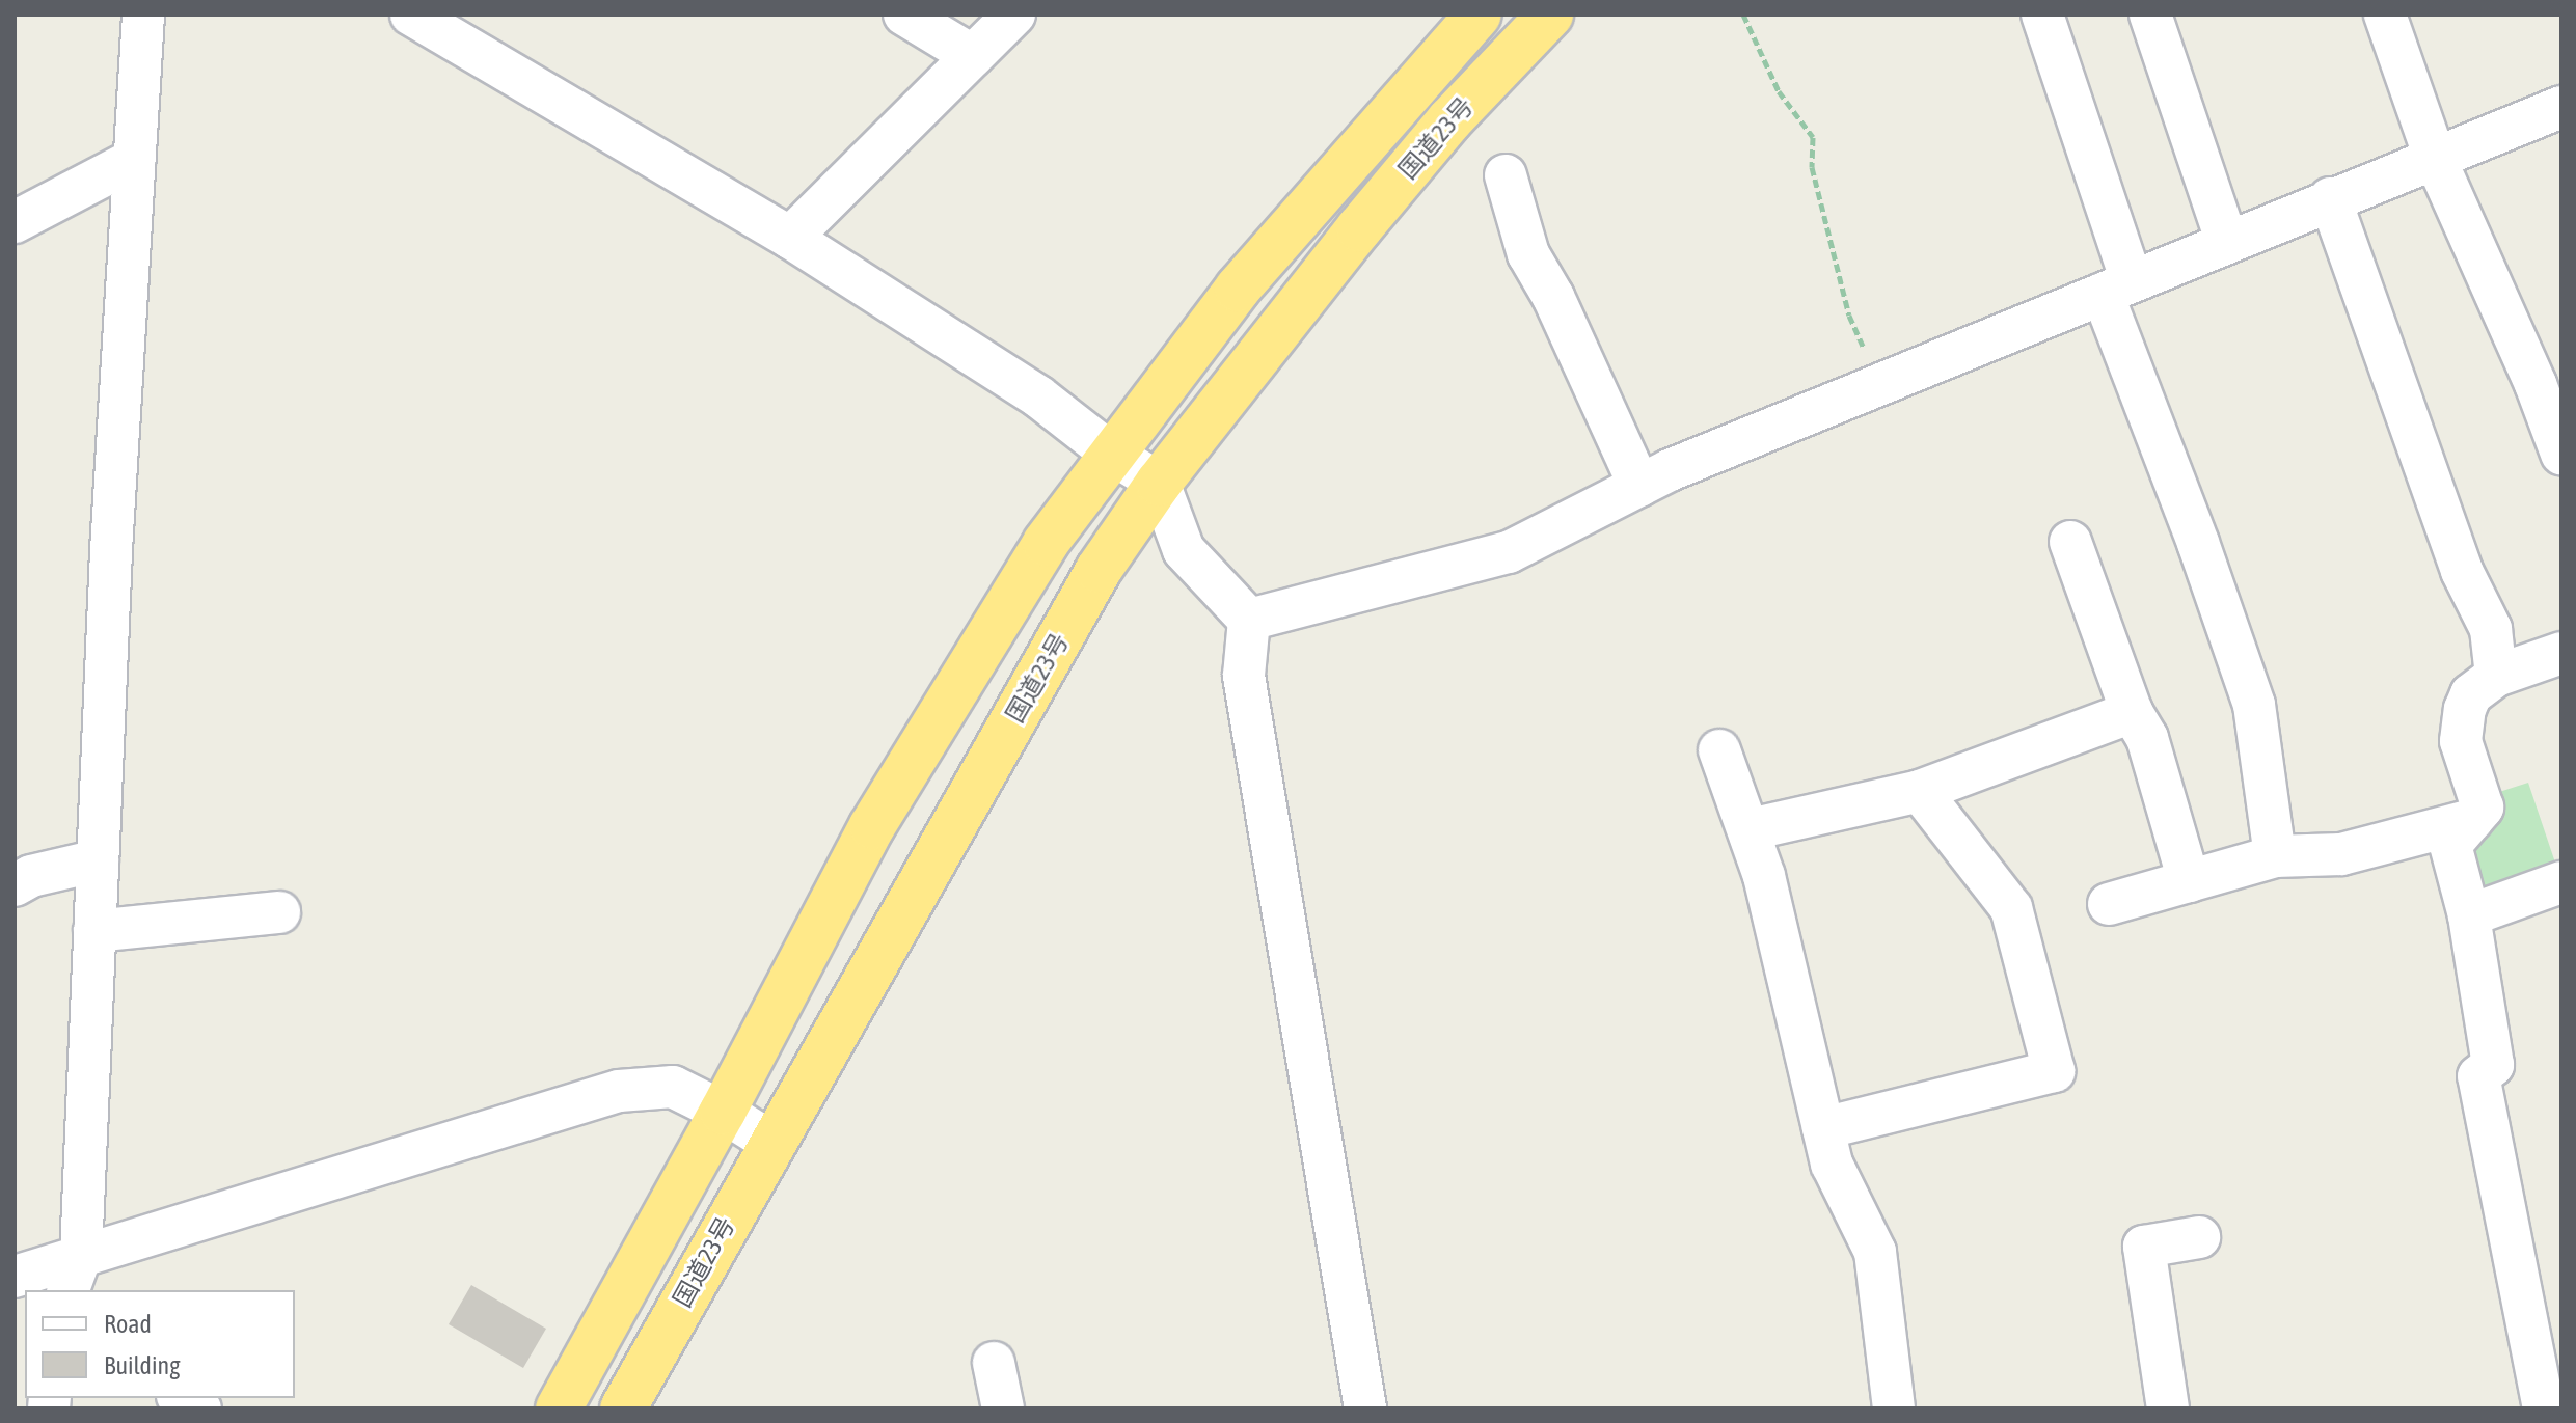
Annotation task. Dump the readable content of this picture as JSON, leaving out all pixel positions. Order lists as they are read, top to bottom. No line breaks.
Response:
{"streets":{"highway":["国道23号"]},"legend":["Road","Building"]}
